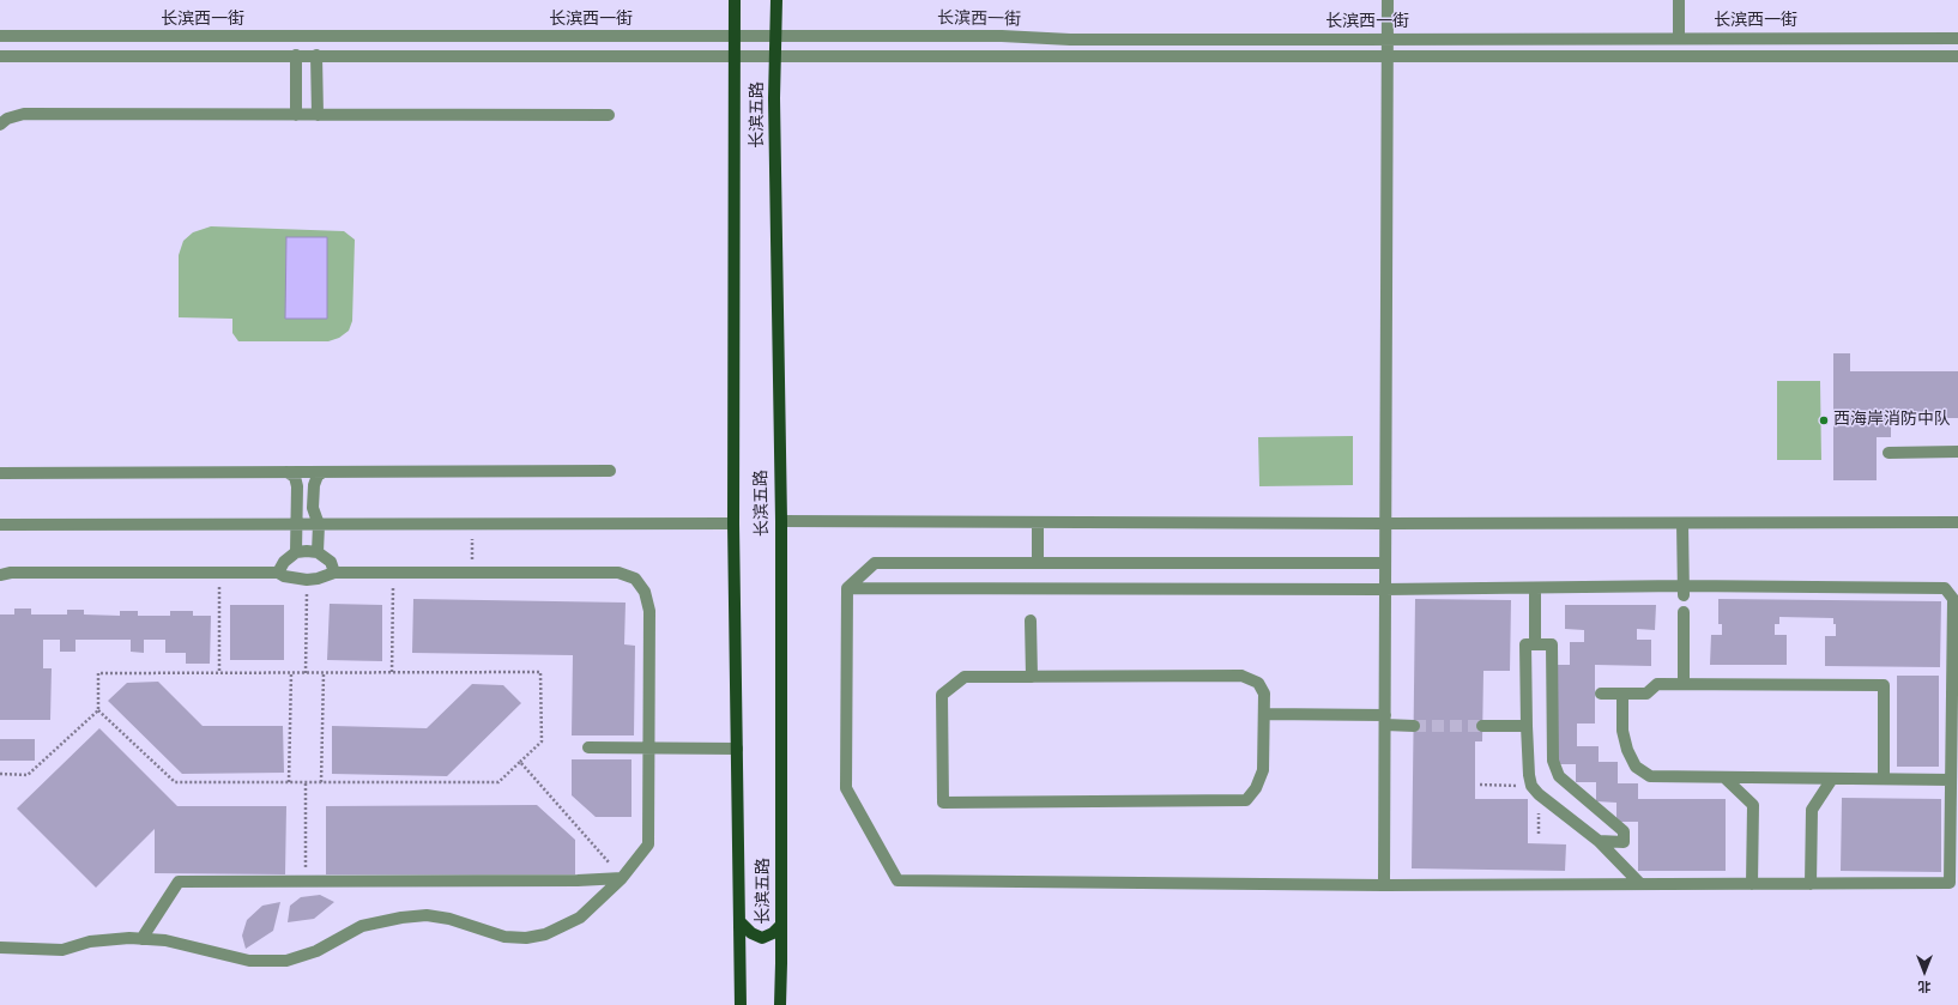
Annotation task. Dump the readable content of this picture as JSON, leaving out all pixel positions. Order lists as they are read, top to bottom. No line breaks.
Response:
{"streets":{"main road":["长滨五路"],"street":["长滨西一街"]},"crossings":[["长滨西一街","长滨五路"]],"places":["西海岸消防中队"],"north":"bottom"}
